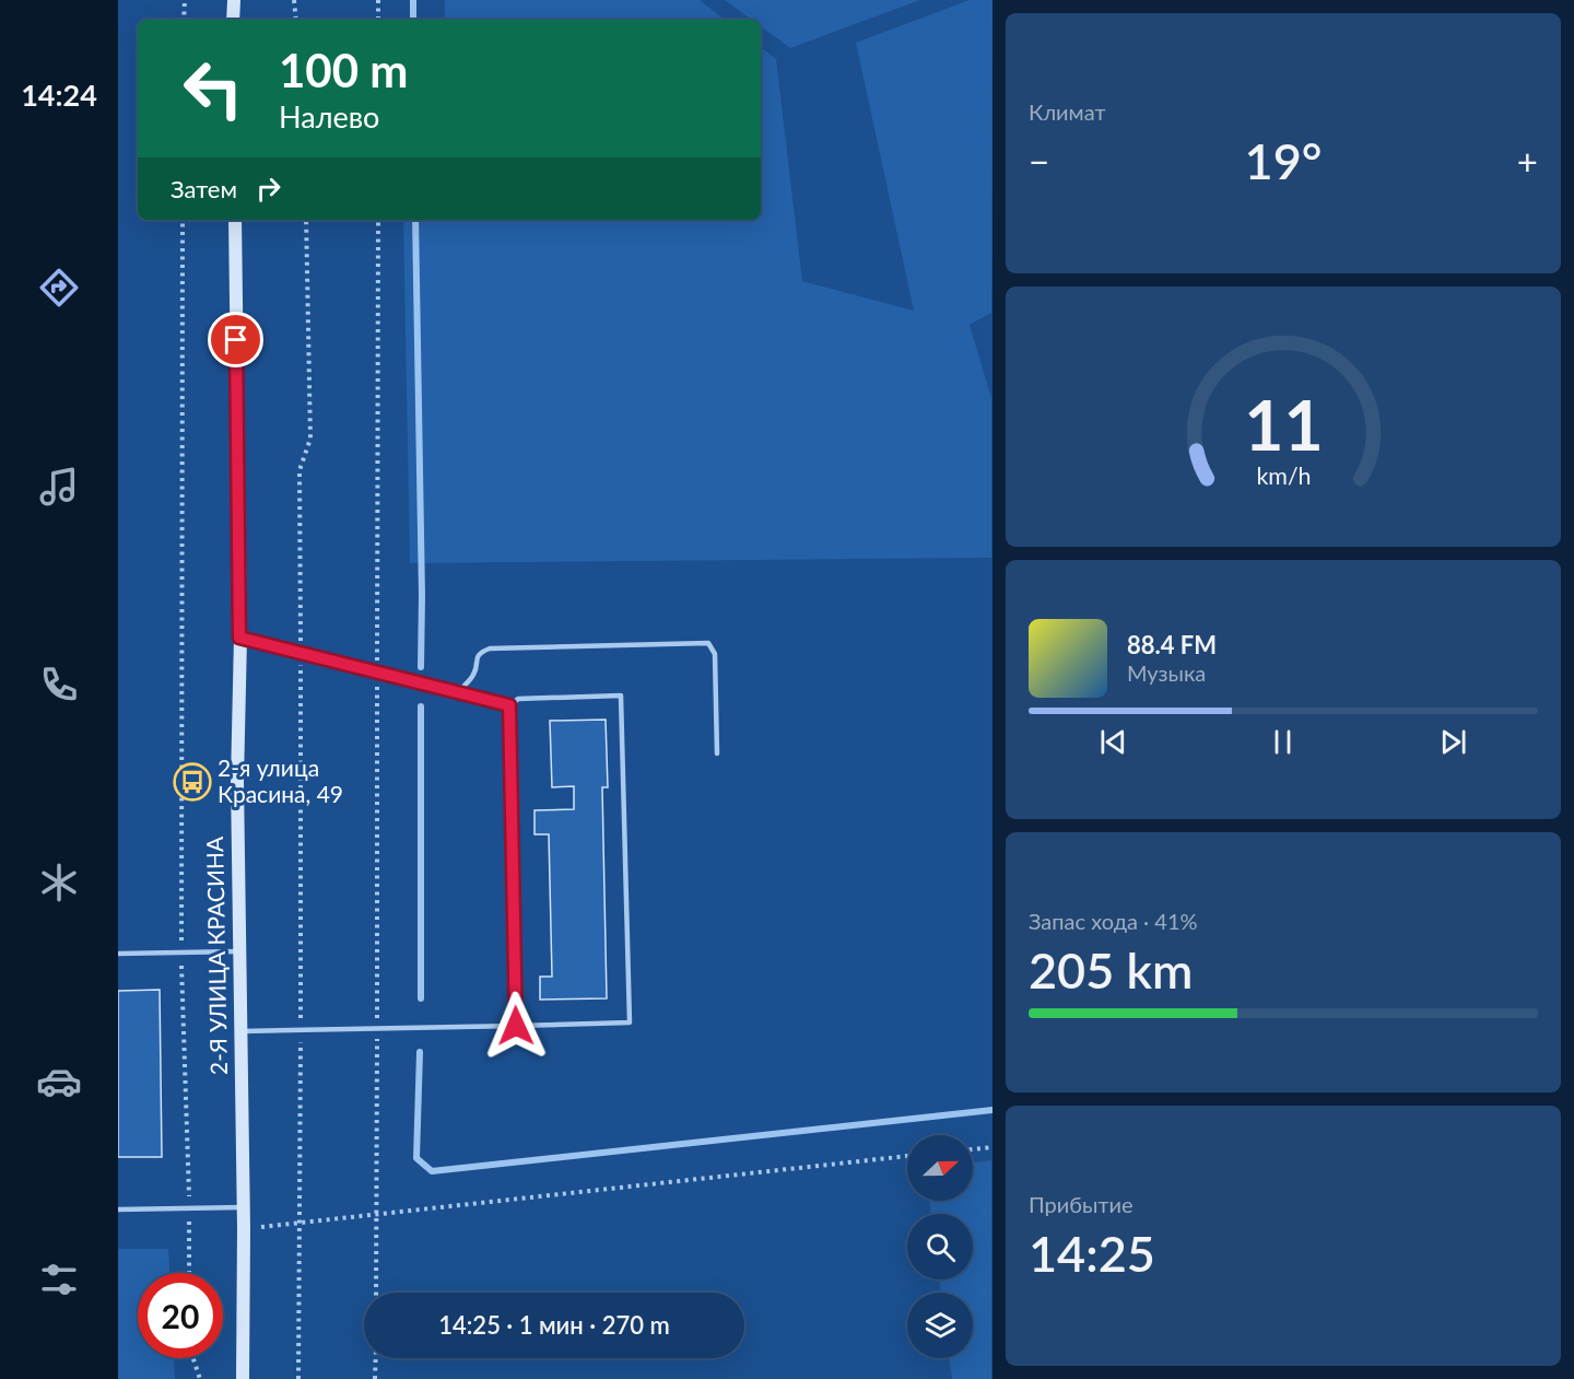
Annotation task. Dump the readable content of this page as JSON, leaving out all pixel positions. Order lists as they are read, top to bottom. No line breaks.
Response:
{"streets":{"main road":["2-Я УЛИЦА КРАСИНА"]},"places":{"bus stop":["2-я улица Красина, 49"]},"north":"right","page":{"tabs":"14:24","tile":["Климат",["Запас хода · 41%","205 km"],["Прибытие","14:25"]],"turn":["100 m","Налево"],"heat":["−","19°","+"],"then":"Затем","song":["88.4 FM","Музыка"],"limit":"20","trip":"14:25 · 1 мин · 270 m","gauge":["11","km/h"]}}
